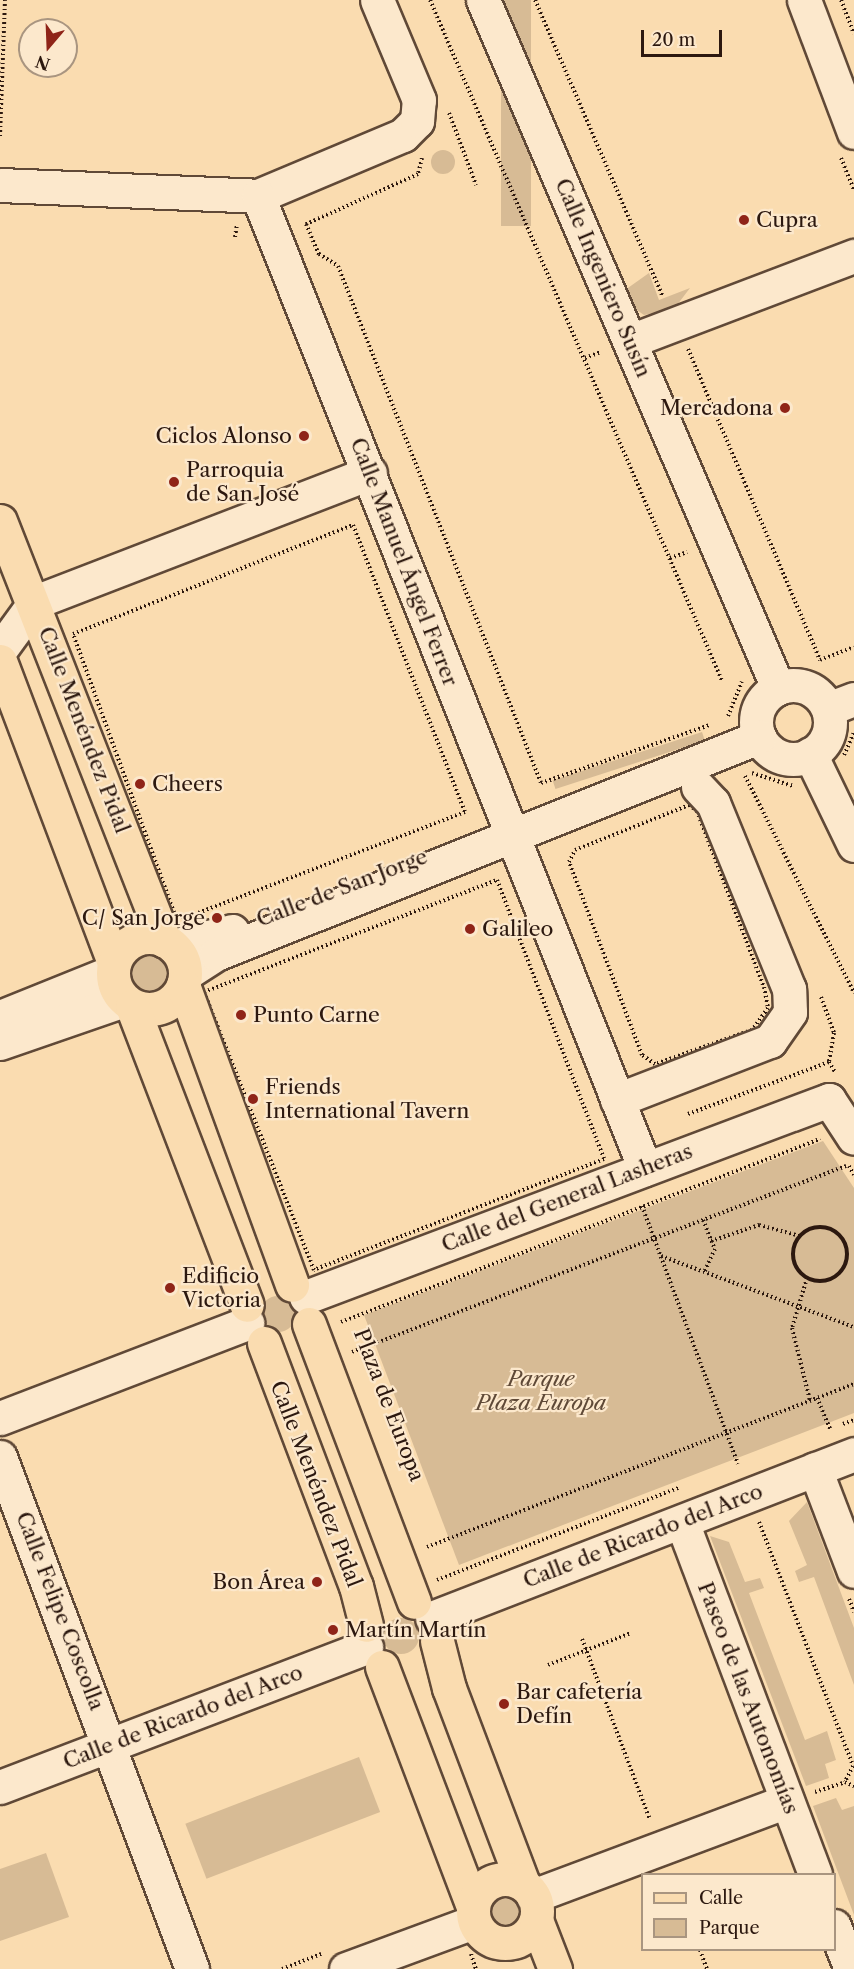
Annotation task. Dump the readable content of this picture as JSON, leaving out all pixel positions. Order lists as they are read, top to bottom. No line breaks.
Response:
{"streets":{"main road":["Calle Menéndez Pidal"],"street":["Calle Ingeniero Susín","Calle Manuel Ángel Ferrer","Calle de San Jorge","Calle del General Lasheras","Calle de Ricardo del Arco","Calle Felipe Coscolla","Paseo de las Autonomías"],"path":["Plaza de Europa"]},"crossings":[["Calle Ingeniero Susín","Calle de San Jorge"],["Calle Manuel Ángel Ferrer","Calle de San Jorge"],["Calle Manuel Ángel Ferrer","Calle del General Lasheras"],["Calle Menéndez Pidal","Calle de San Jorge"],["Calle Menéndez Pidal","Calle del General Lasheras"],["Calle Menéndez Pidal","Calle de Ricardo del Arco"],["Calle del General Lasheras","Plaza de Europa"],["Calle de Ricardo del Arco","Calle Felipe Coscolla"],["Calle de Ricardo del Arco","Paseo de las Autonomías"]],"parks":["Parque Plaza Europa"],"places":["Cupra","Mercadona","Ciclos Alonso","Parroquia de San José","Cheers","C/ San Jorge","Galileo","Punto Carne","Friends International Tavern","Edificio Victoria","Bon Área","Martín Martín","Bar cafetería Defín"],"legend":["Calle","Parque"],"scale_bar":"20 m","north":"bottom"}
